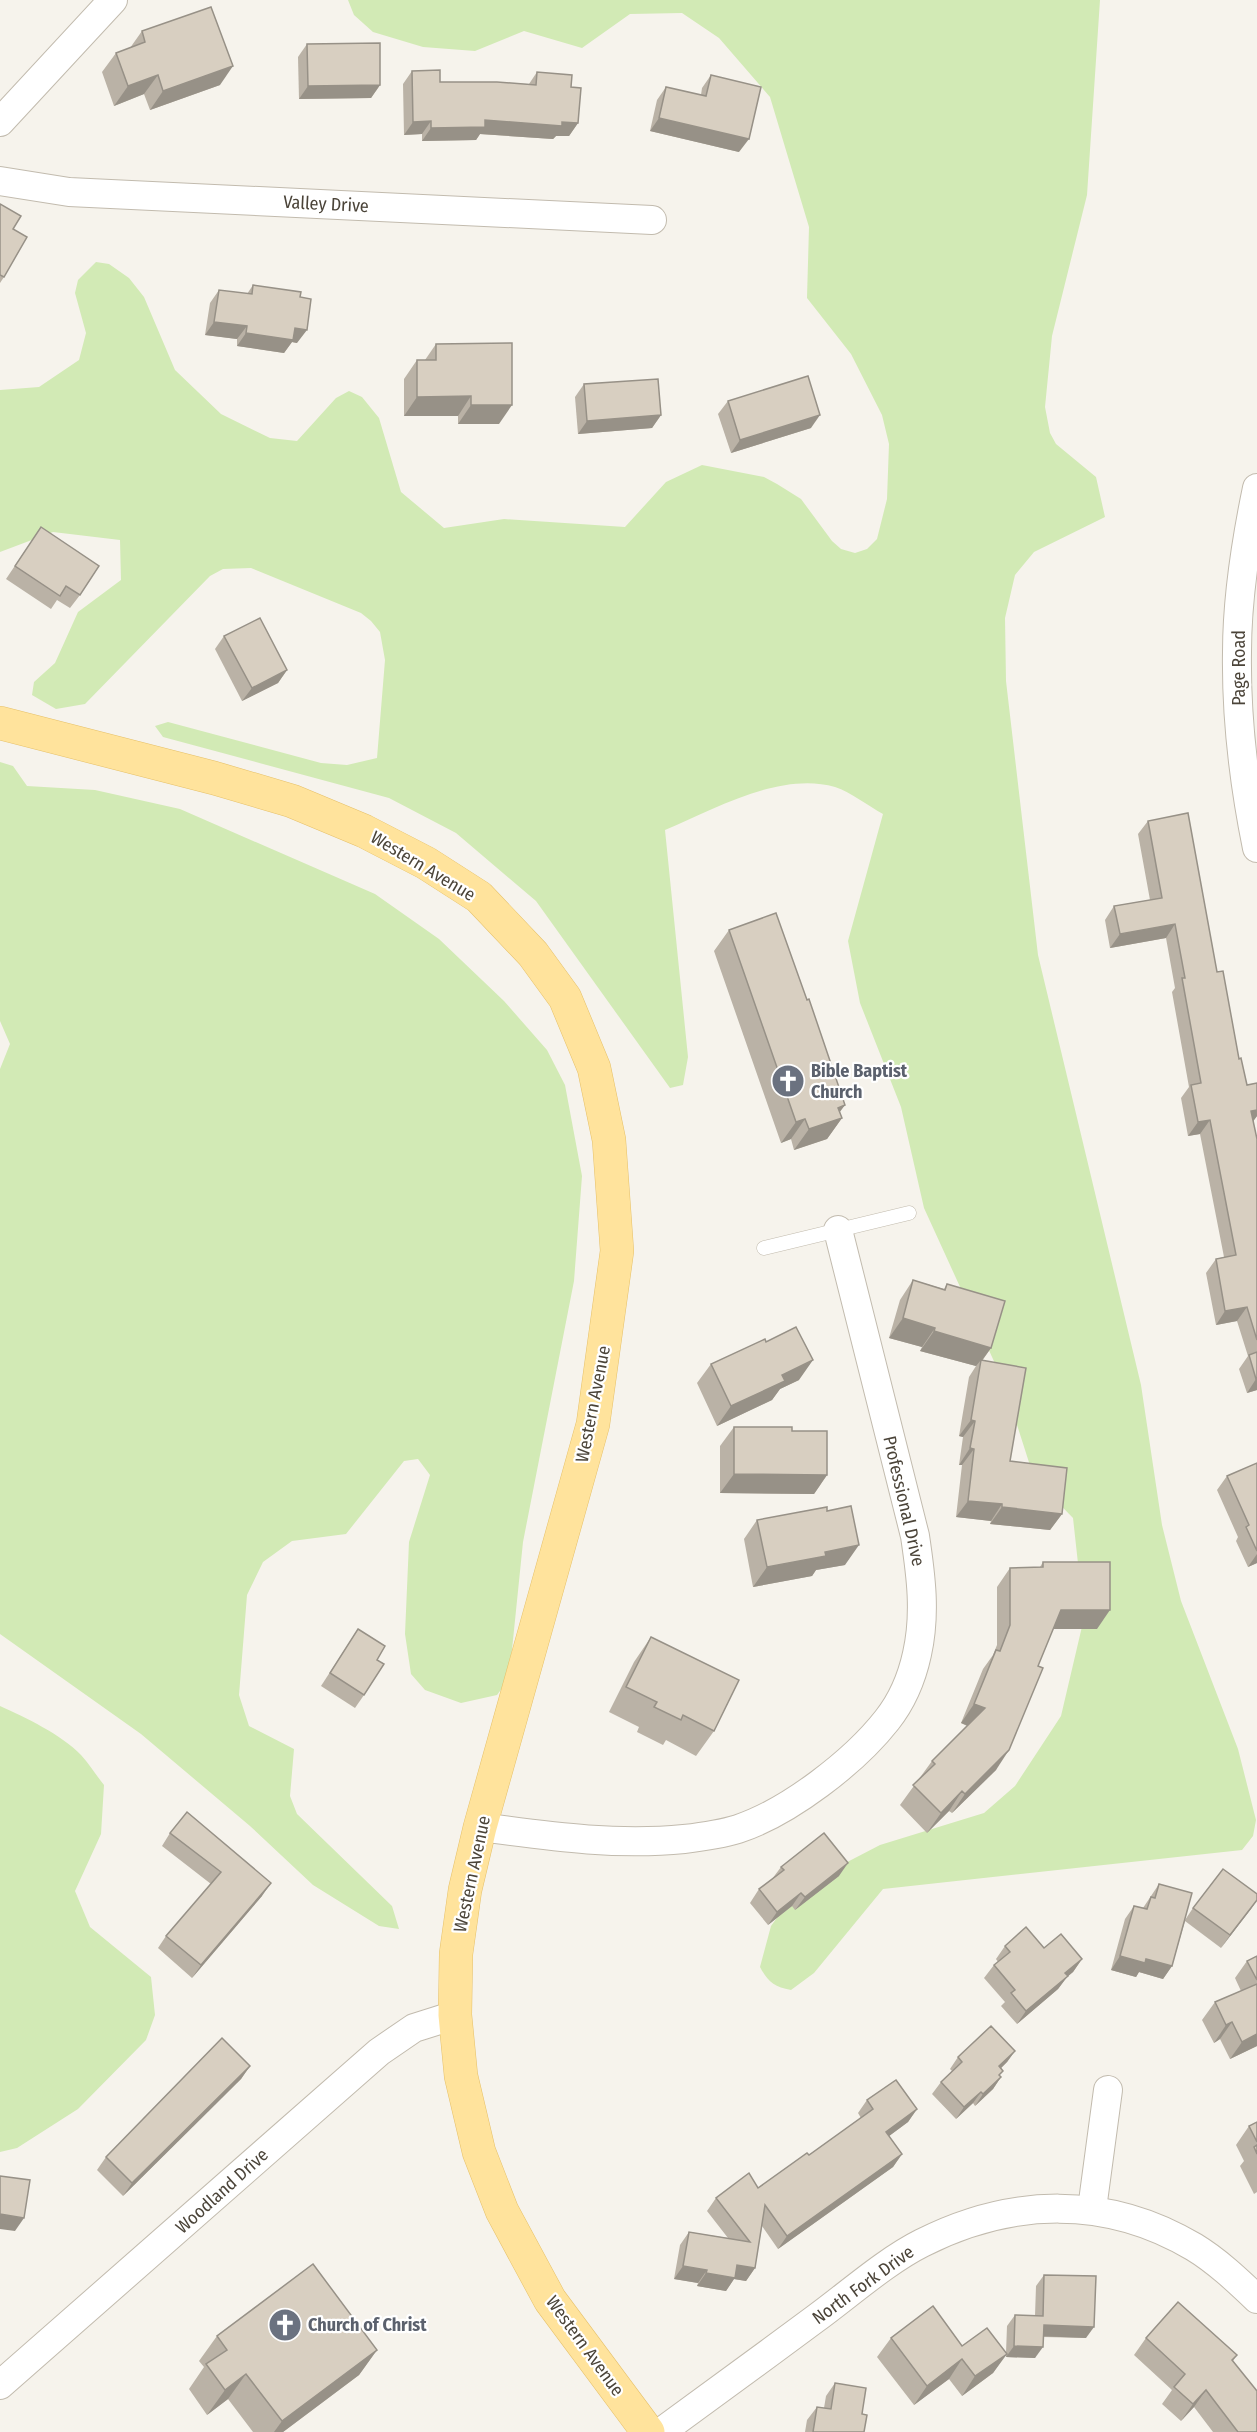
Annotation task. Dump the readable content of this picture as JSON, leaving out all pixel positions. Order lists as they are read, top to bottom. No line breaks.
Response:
{"streets":{"main road":["Western Avenue"],"street":["Valley Drive","Page Road","Professional Drive","Woodland Drive","North Fork Drive"]},"crossings":[["Western Avenue","Professional Drive"],["Western Avenue","Woodland Drive"]],"places":{"church":["Bible Baptist Church","Church of Christ"]}}
